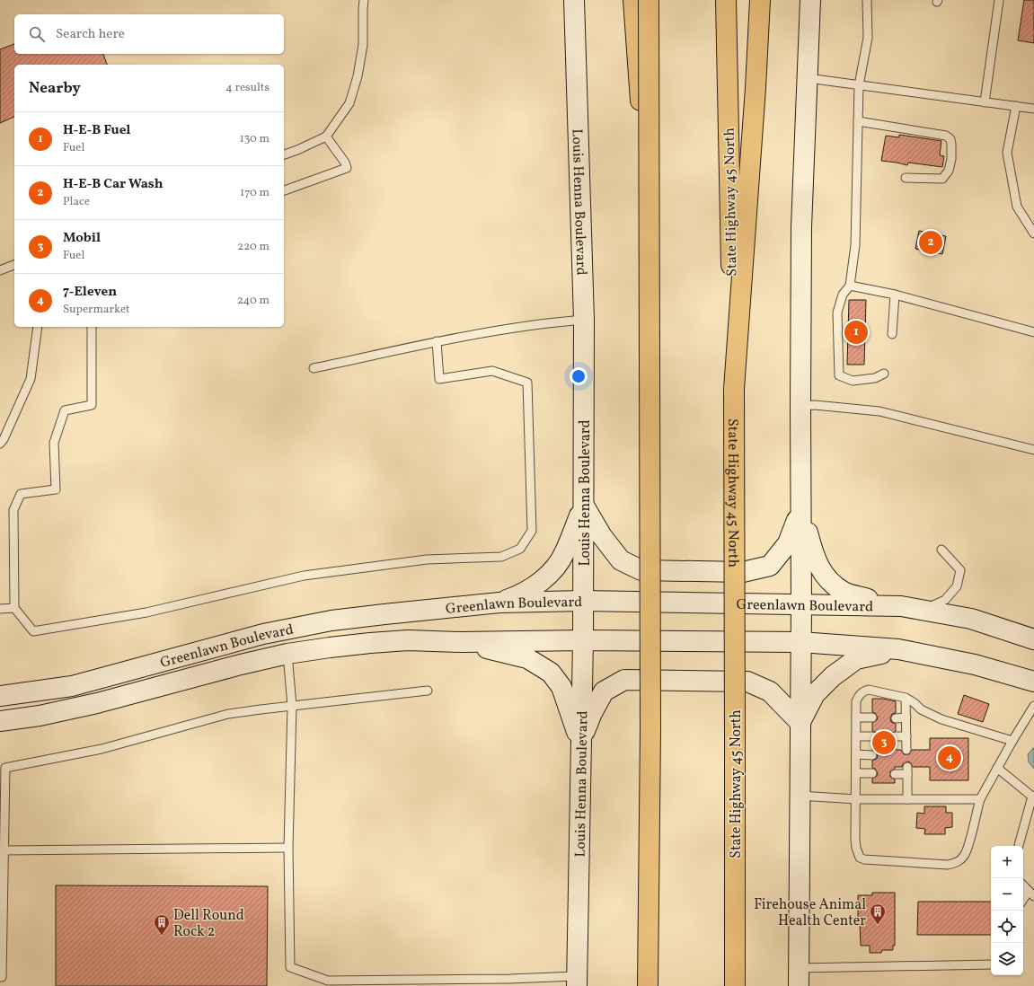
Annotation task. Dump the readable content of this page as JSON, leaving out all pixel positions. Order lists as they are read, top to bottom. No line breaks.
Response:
{"streets":{"highway":["State Highway 45 North"],"main road":["Louis Henna Boulevard","Greenlawn Boulevard"]},"crossings":[["Louis Henna Boulevard","Greenlawn Boulevard"]],"places":{"building":["Firehouse Animal Health Center","Dell Round Rock 2"]},"page":{"search":"Search here","heading":["Nearby","4 results"],"list":[{"mark":"1","name":"H-E-B Fuel","note":"Fuel","value":"130 m"},{"mark":"2","name":"H-E-B Car Wash","note":"Place","value":"170 m"},{"mark":"3","name":"Mobil","note":"Fuel","value":"220 m"},{"mark":"4","name":"7-Eleven","note":"Supermarket","value":"240 m"}],"pins":["2","1","3","4"],"map_buttons":["+","−"]}}
